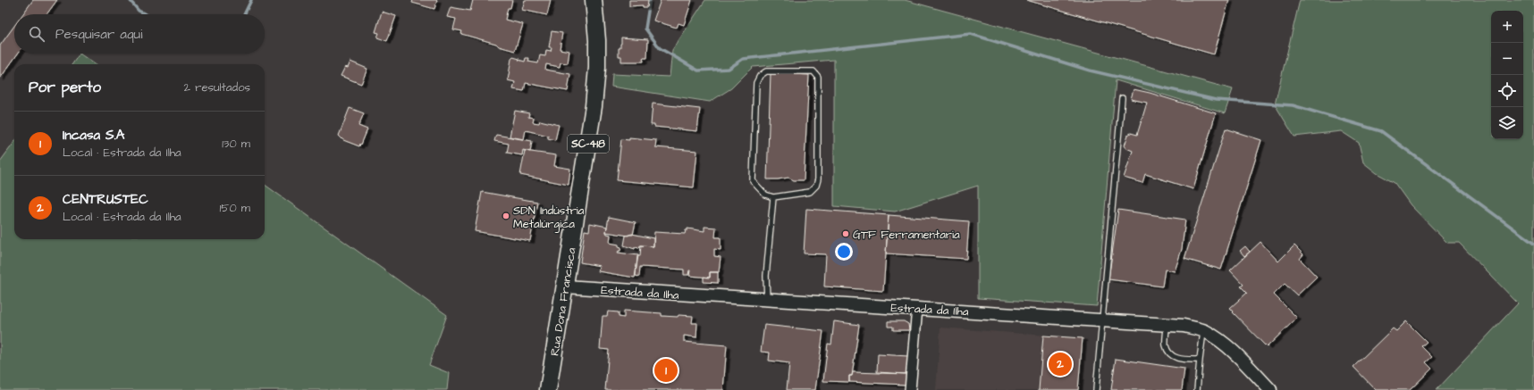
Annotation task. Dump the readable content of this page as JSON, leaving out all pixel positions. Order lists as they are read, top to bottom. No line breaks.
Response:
{"streets":{"main road":["SC-418","Rua Dona Francisca"],"street":["Estrada da Ilha"]},"crossings":[["Estrada da Ilha","Rua Dona Francisca"]],"places":["SDN Indústria Metalúrgica","GTF Ferramentaria"],"page":{"map_buttons":["+","−"],"search":"Pesquisar aqui","heading":["Por perto","2 resultados"],"list":[{"mark":"1","name":"Incasa S.A","note":"Local · Estrada da Ilha","value":"130 m"},{"mark":"2","name":"CENTRUSTEC","note":"Local · Estrada da Ilha","value":"150 m"}],"pins":["2","1"]}}
